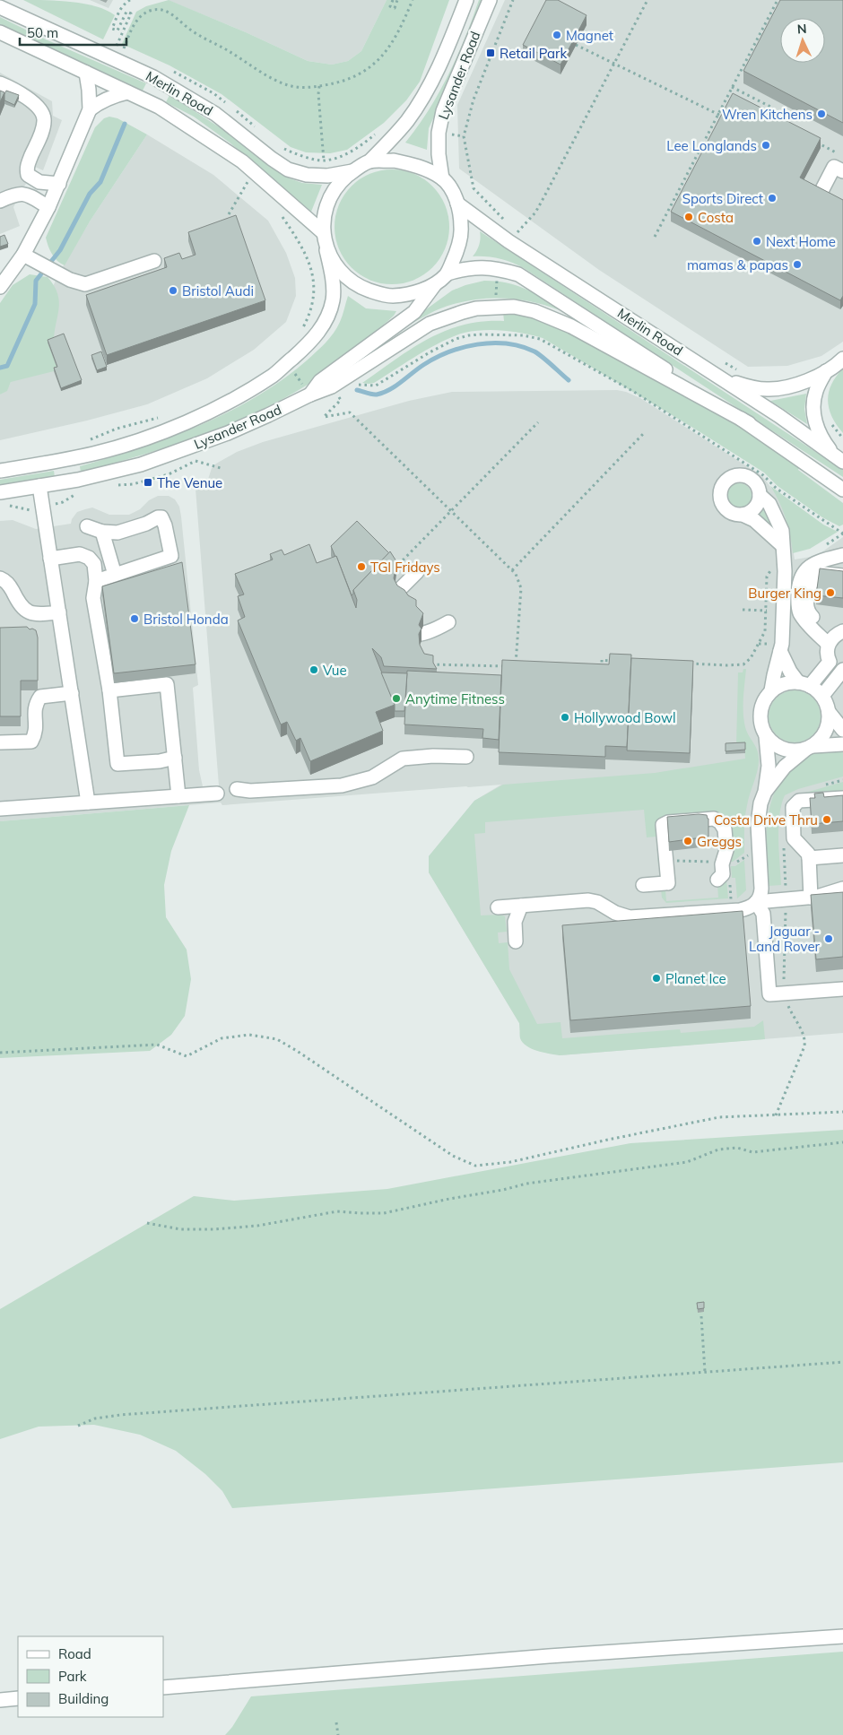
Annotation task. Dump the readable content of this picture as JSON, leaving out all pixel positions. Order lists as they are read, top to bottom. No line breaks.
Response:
{"streets":{"street":["Lysander Road","Merlin Road"]},"crossings":[["Lysander Road","Merlin Road"]],"places":{"other":["Magnet","Wren Kitchens","Lee Longlands","Sports Direct","Costa","Next Home","mamas & papas","Bristol Audi","TGI Fridays","Burger King","Bristol Honda","Vue","Anytime Fitness","Hollywood Bowl","Costa Drive Thru","Greggs","Jaguar - Land Rover","Planet Ice"],"transit":["Retail Park","The Venue"]},"legend":["Road","Park","Building"],"scale_bar":"50 m","north":"top"}
